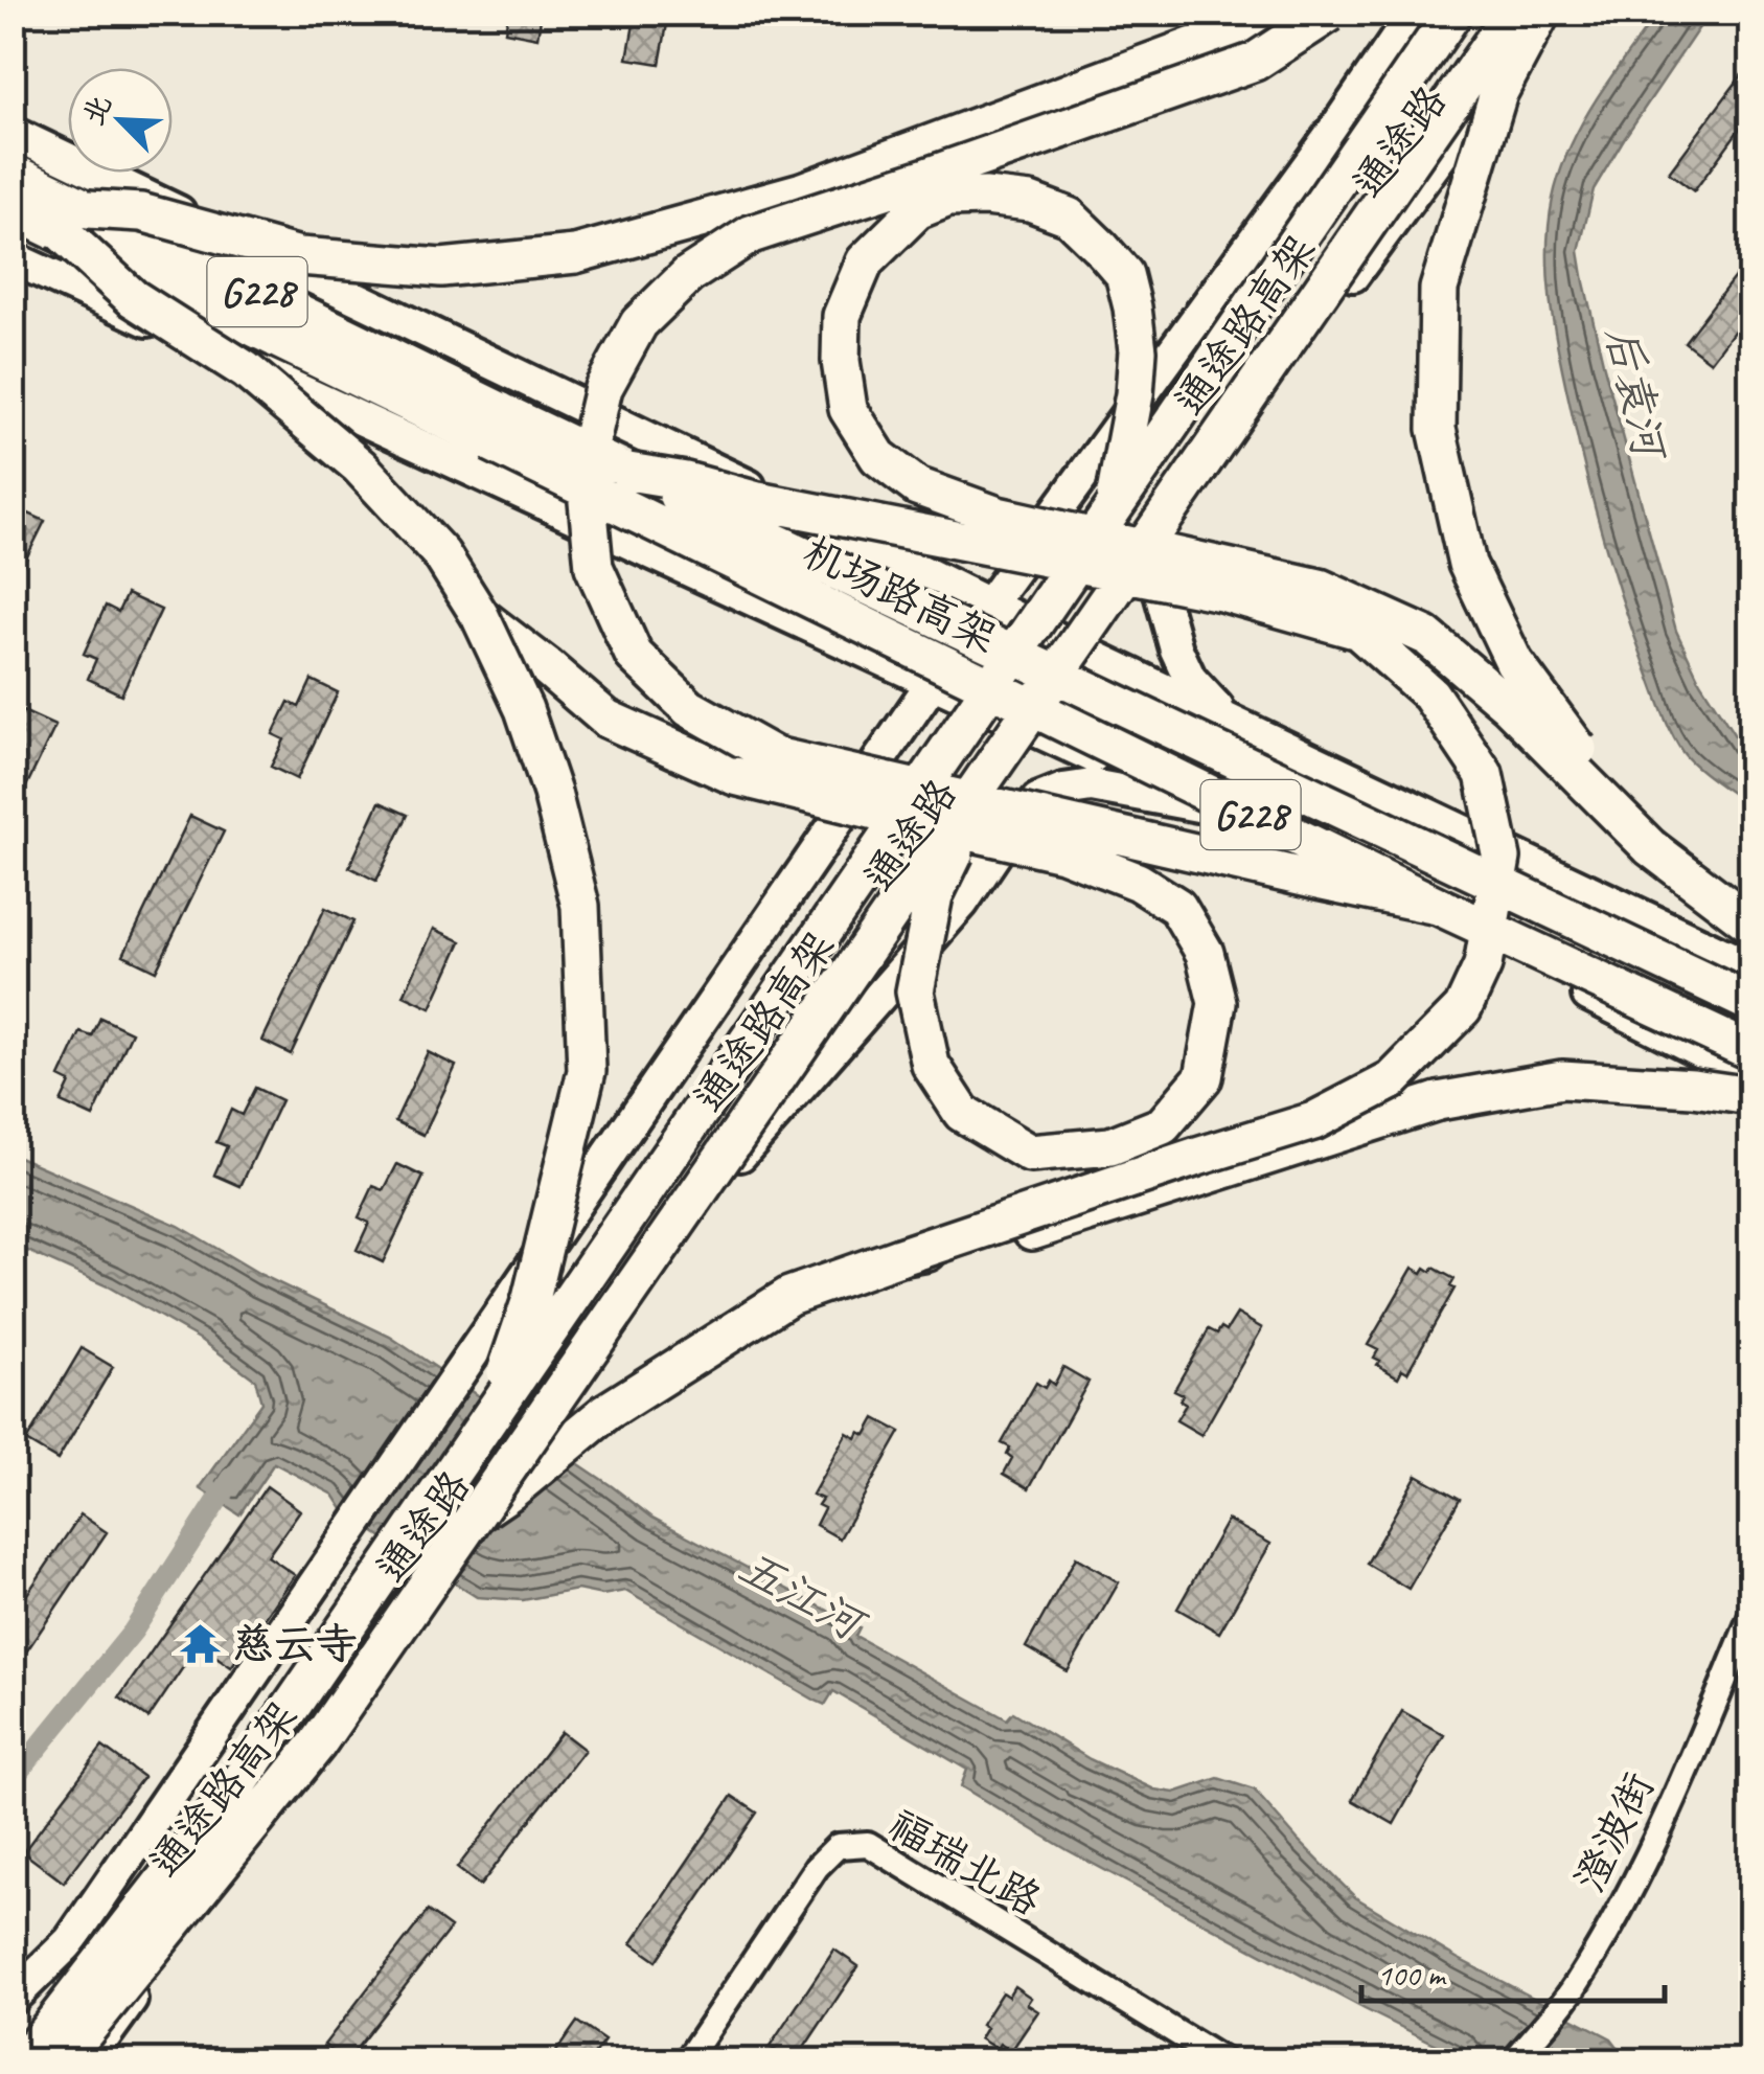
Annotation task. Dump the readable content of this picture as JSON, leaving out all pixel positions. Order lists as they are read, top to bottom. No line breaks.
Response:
{"streets":{"highway":["G228","通途路高架","机场路高架"],"main road":["通途路"],"street":["澄波街","福瑞北路"]},"crossings":[["通途路","通途路高架"]],"water":["后袁河","五江河"],"places":{"temple":["慈云寺"]},"scale_bar":"100 m","north":"top left"}
